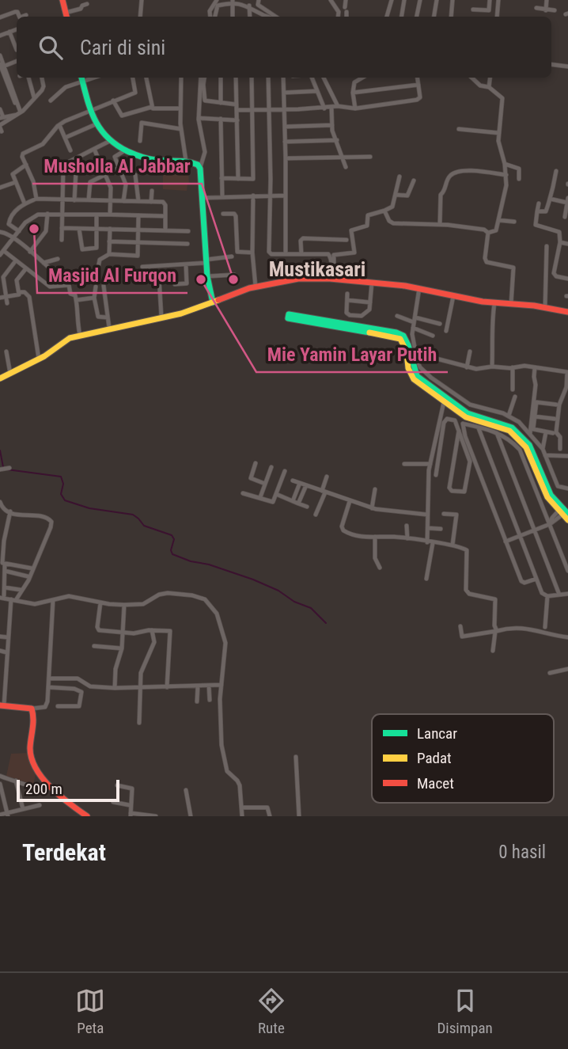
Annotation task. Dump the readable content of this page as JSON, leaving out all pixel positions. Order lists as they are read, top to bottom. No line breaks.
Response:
{"districts":["Mustikasari"],"places":["Masjid Al Furqon","Mie Yamin Layar Putih","Musholla Al Jabbar"],"legend":["Lancar","Padat","Macet"],"scale_bar":"200 m","page":{"search":"Cari di sini","scale":"200 m","heading":["Terdekat","0 hasil"],"nav":["Peta","Rute","Disimpan"]}}
